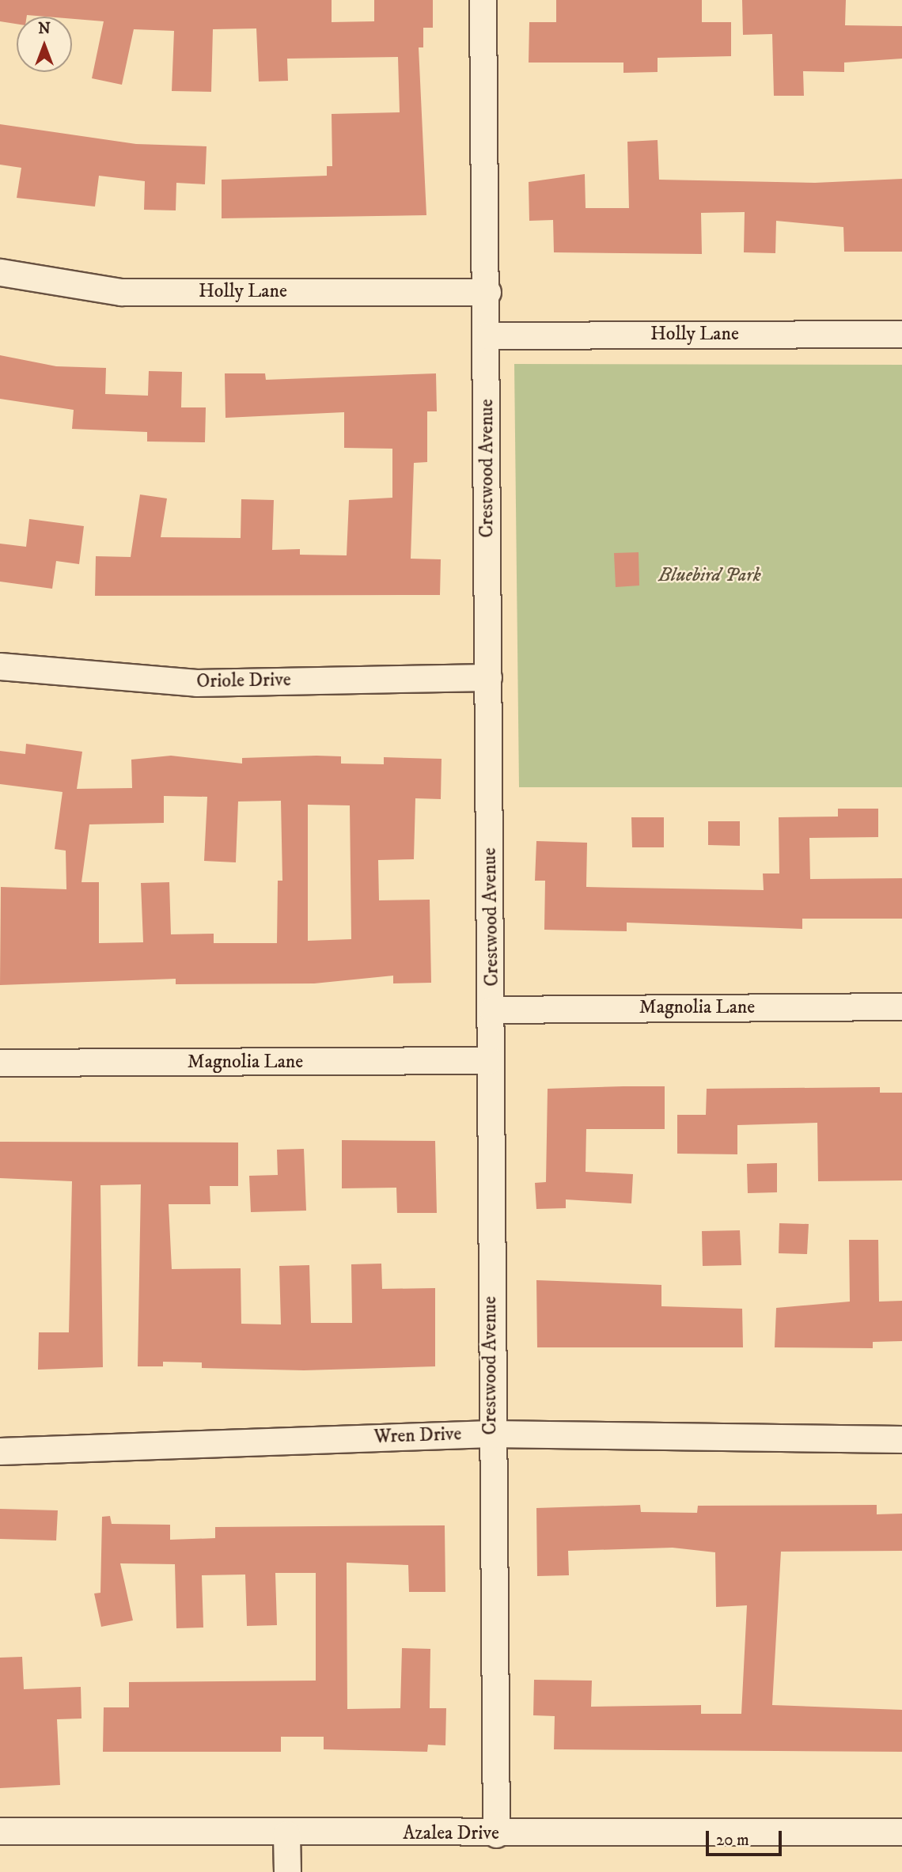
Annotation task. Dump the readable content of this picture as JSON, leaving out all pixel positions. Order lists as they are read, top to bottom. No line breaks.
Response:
{"streets":{"street":["Holly Lane","Crestwood Avenue","Oriole Drive","Magnolia Lane","Wren Drive","Azalea Drive"]},"crossings":[["Holly Lane","Crestwood Avenue"],["Crestwood Avenue","Oriole Drive"],["Crestwood Avenue","Magnolia Lane"],["Crestwood Avenue","Wren Drive"],["Crestwood Avenue","Azalea Drive"]],"parks":["Bluebird Park"],"scale_bar":"20 m","north":"top"}
